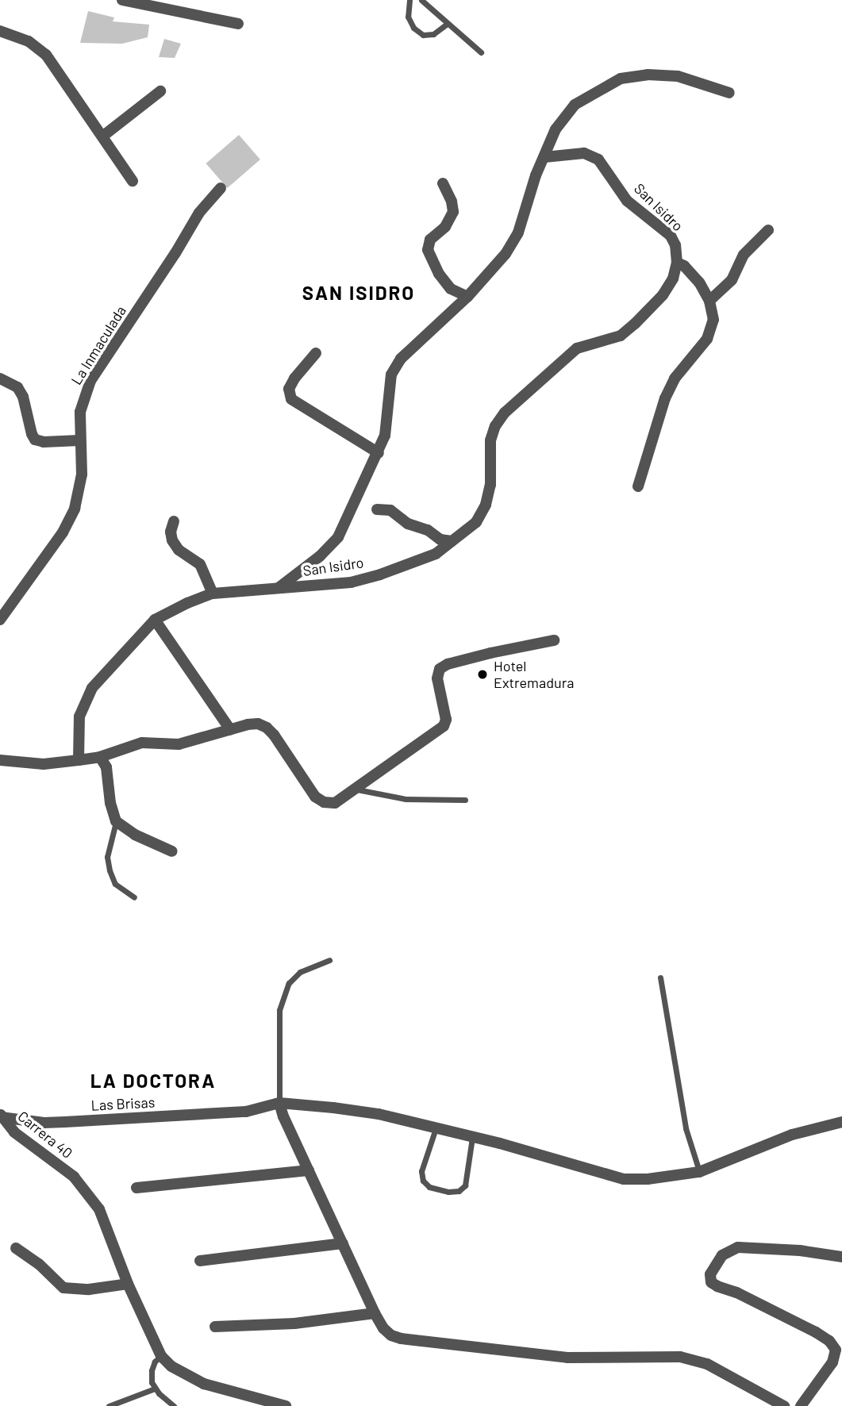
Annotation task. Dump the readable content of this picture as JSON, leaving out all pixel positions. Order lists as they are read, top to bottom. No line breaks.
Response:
{"streets":{"street":["San Isidro","La Inmaculada","Las Brisas","Carrera 40"]},"crossings":[["Las Brisas","Carrera 40"]],"districts":["SAN ISIDRO","LA DOCTORA"],"places":["Hotel Extremadura"]}
